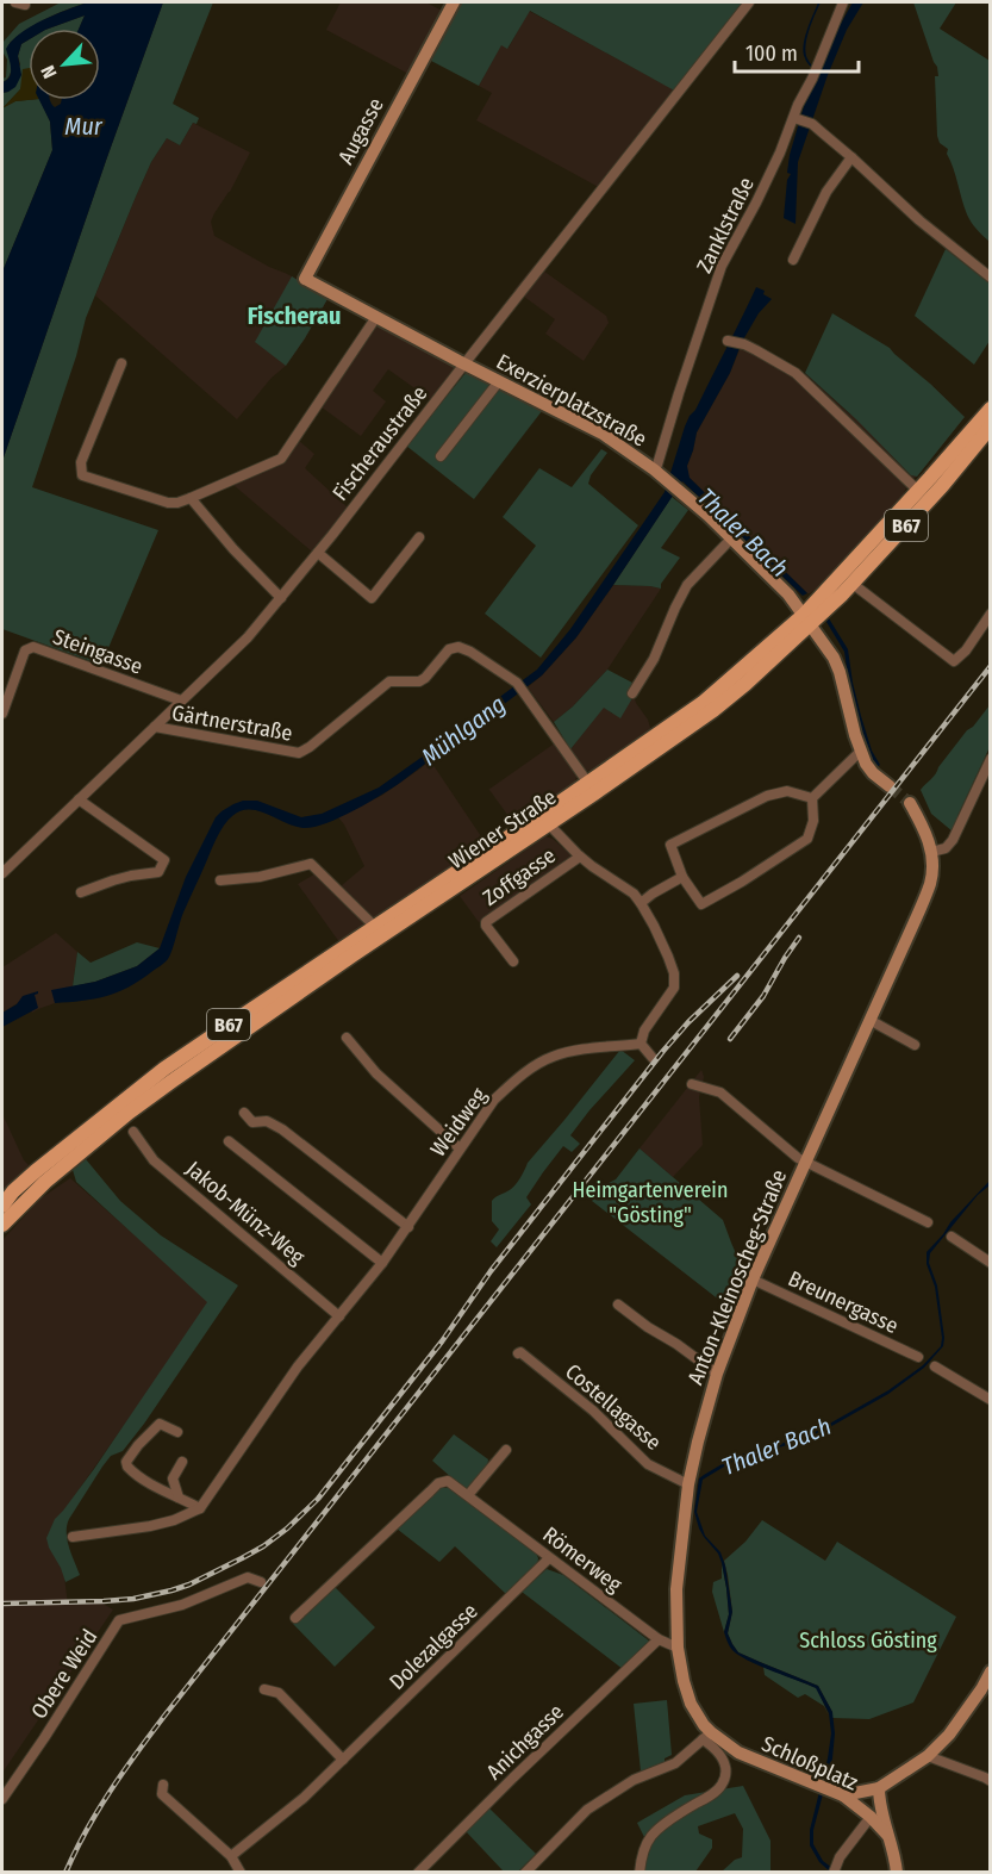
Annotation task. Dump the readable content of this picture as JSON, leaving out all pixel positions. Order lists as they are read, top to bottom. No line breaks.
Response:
{"streets":{"main road":["Augasse","Exerzierplatzstraße","B67","Wiener Straße","Anton-Kleinoscheg-Straße","Schloßplatz"],"street":["Zanklstraße","Fischeraustraße","Steingasse","Gärtnerstraße","Zoffgasse","Weidweg","Jakob-Münz-Weg","Breunergasse","Costellagasse","Römerweg","Dolezalgasse","Obere Weid","Anichgasse"]},"crossings":[["Augasse","Exerzierplatzstraße"],["Zanklstraße","Exerzierplatzstraße"],["Exerzierplatzstraße","Fischeraustraße"],["Exerzierplatzstraße","Wiener Straße"],["Fischeraustraße","Steingasse"],["Fischeraustraße","Gärtnerstraße"],["Gärtnerstraße","Wiener Straße"],["Weidweg","Jakob-Münz-Weg"],["Anton-Kleinoscheg-Straße","Breunergasse"],["Anton-Kleinoscheg-Straße","Costellagasse"],["Anton-Kleinoscheg-Straße","Römerweg"],["Anton-Kleinoscheg-Straße","Schloßplatz"],["Römerweg","Dolezalgasse"],["Römerweg","Anichgasse"]],"districts":["Fischerau"],"water":["Mur","Thaler Bach","Mühlgang"],"parks":["Heimgartenverein \"Gösting\"","Schloss Gösting"],"scale_bar":"100 m","north":"bottom left"}
